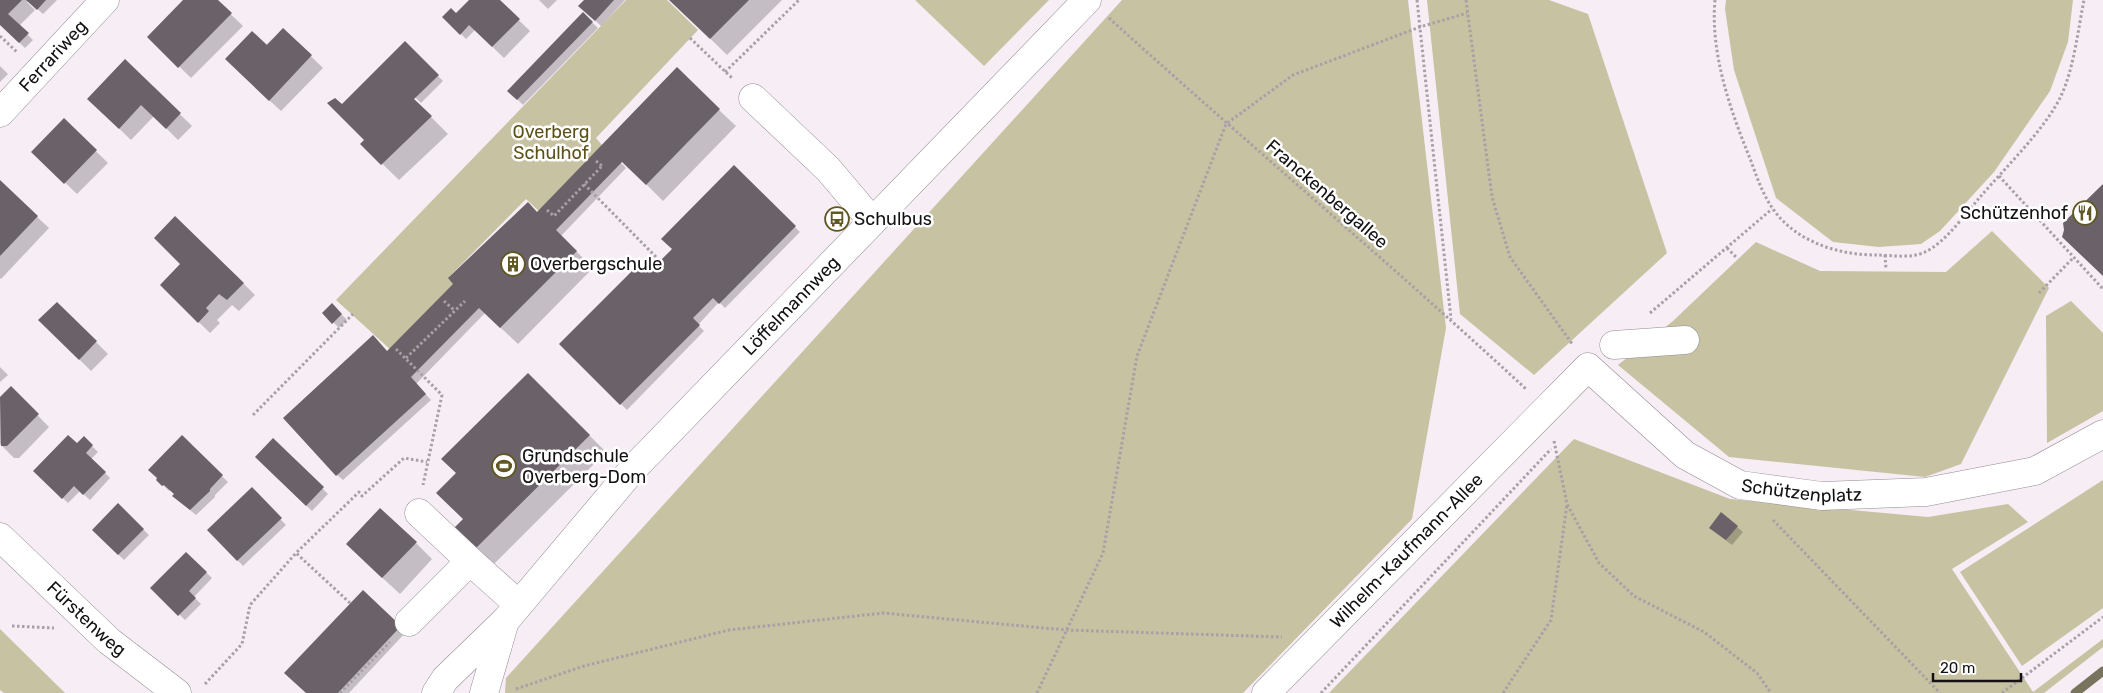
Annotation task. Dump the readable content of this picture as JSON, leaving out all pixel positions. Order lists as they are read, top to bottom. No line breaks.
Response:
{"streets":{"street":["Ferrariweg","Löffelmannweg","Schützenplatz","Wilhelm-Kaufmann-Allee","Fürstenweg"],"path":["Franckenbergallee"]},"crossings":[["Franckenbergallee","Löffelmannweg"],["Franckenbergallee","Wilhelm-Kaufmann-Allee"]],"parks":["Overberg Schulhof"],"places":{"restaurant":["Schützenhof"],"bus stop":["Schulbus"],"building":["Overbergschule"],"sports":["Grundschule Overberg-Dom"]},"scale_bar":"20 m"}
